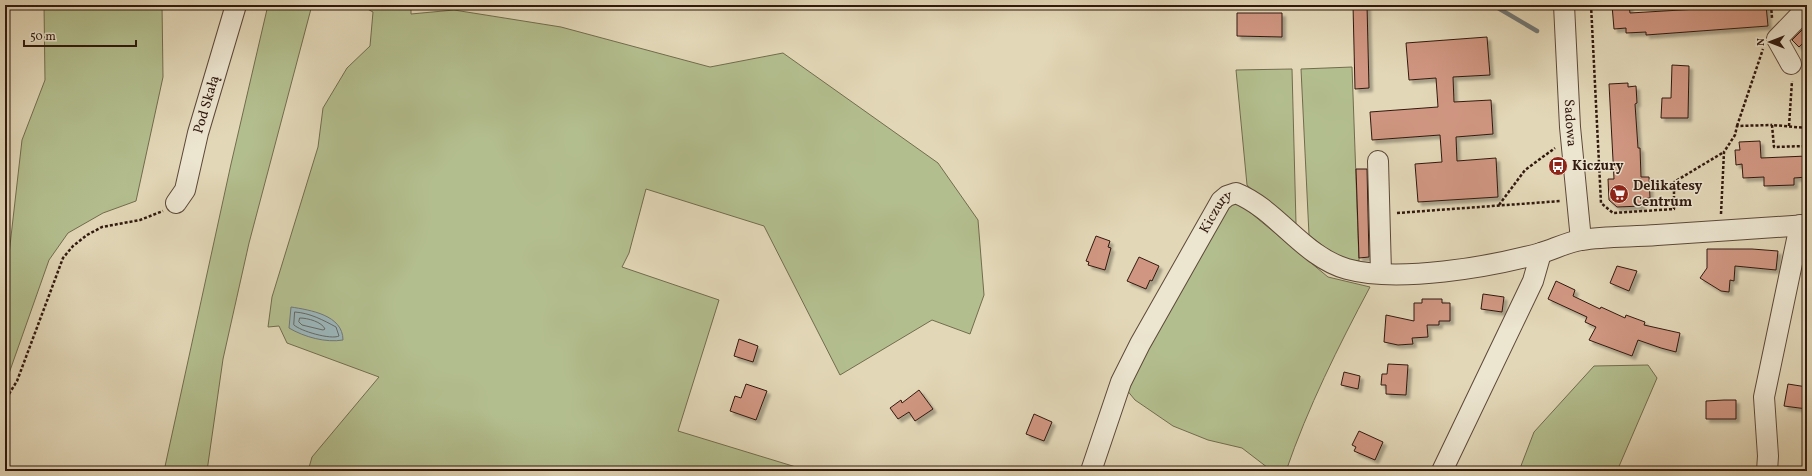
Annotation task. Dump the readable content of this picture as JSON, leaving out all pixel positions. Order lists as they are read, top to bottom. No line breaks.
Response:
{"streets":{"street":["Pod Skałą","Sadowa","Kiczury"]},"crossings":[["Sadowa","Kiczury"]],"places":{"bus stop":["Kiczury"],"supermarket":["Delikatesy Centrum"]},"scale_bar":"50 m","north":"left"}
